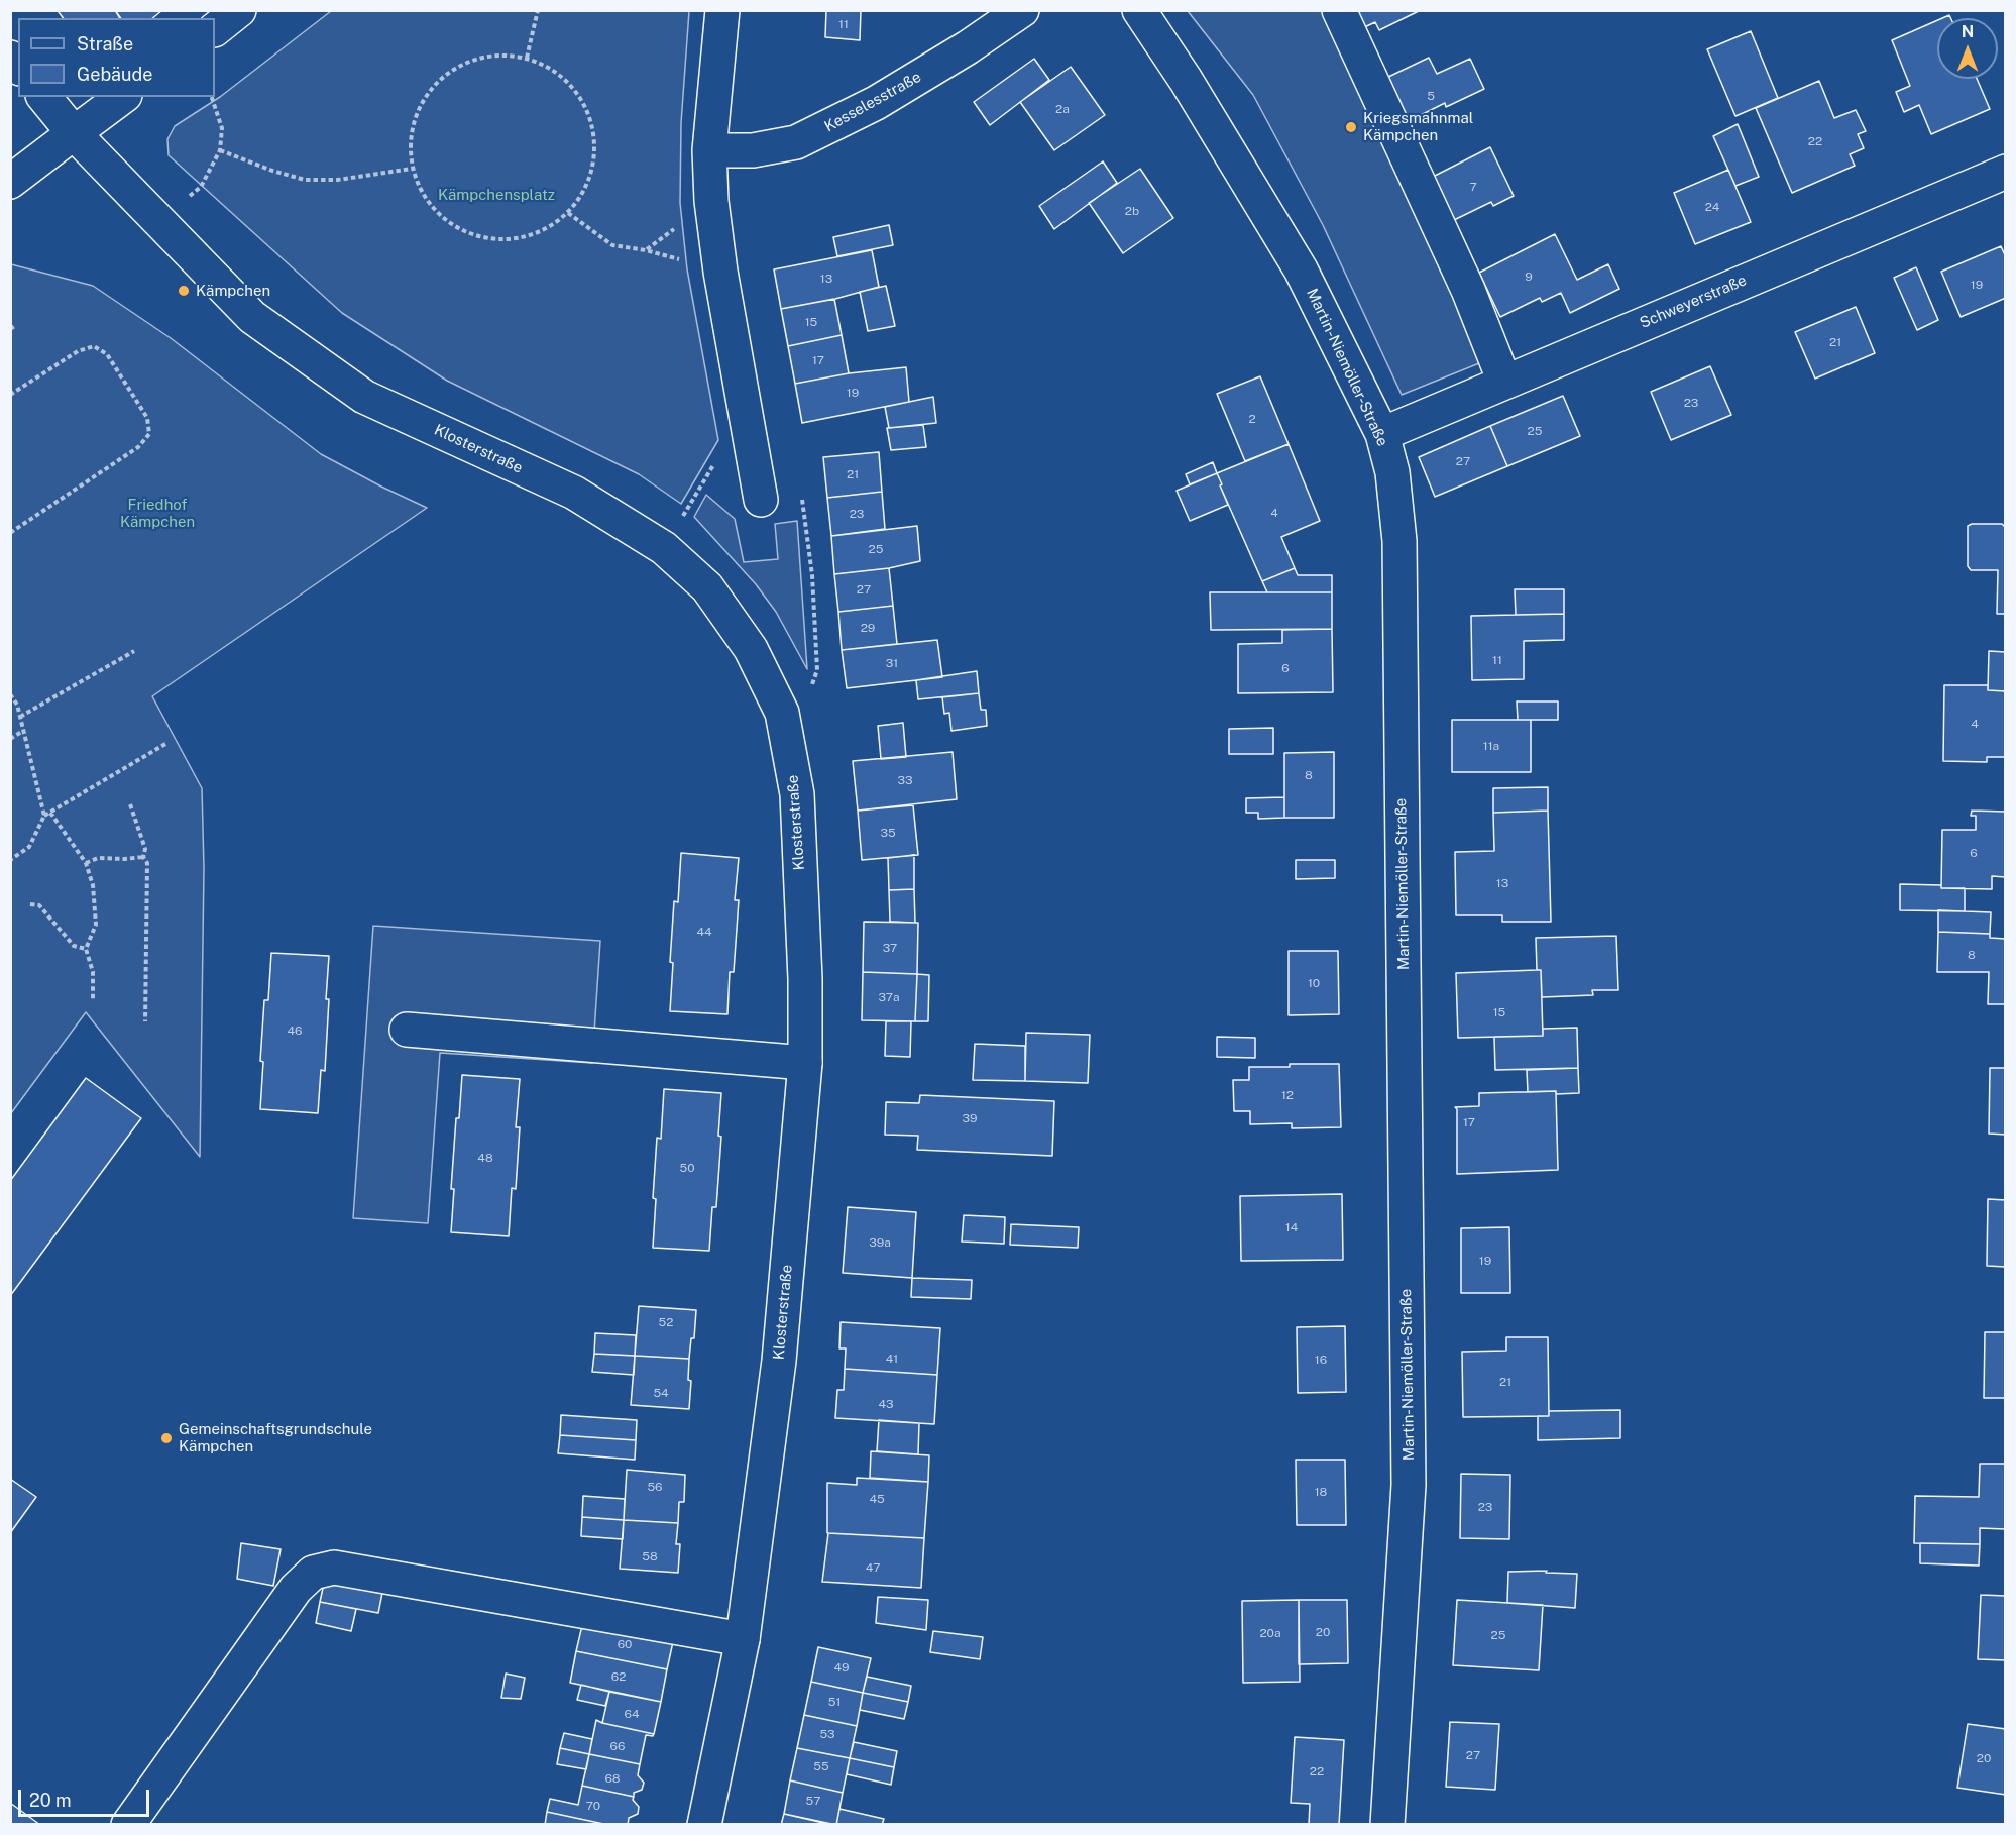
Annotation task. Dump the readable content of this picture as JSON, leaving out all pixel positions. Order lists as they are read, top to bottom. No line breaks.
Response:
{"streets":{"street":["Kesselesstraße","Schweyerstraße","Martin-Niemöller-Straße","Klosterstraße"]},"crossings":[["Schweyerstraße","Martin-Niemöller-Straße"]],"parks":["Kämpchensplatz","Friedhof Kämpchen"],"places":["Kriegsmahnmal Kämpchen","Kämpchen","Gemeinschaftsgrundschule Kämpchen"],"house_numbers":["11","5","2a","22","7","24","2b","9","13","19","15","21","17","19","23","2","25","27","21","4","23","25","27","29","11","31","6","4","11a","8","33","35","6","13","44","37","8","10","37a","15","46","12","39","17","48","50","14","39a","19","52","41","16","21","54","43","56","18","45","23","58","47","20","20a","25","60","49","62","51","64","53","66","27","20","55","22","68","57","70"],"legend":["Straße","Gebäude"],"scale_bar":"20 m","north":"top"}
